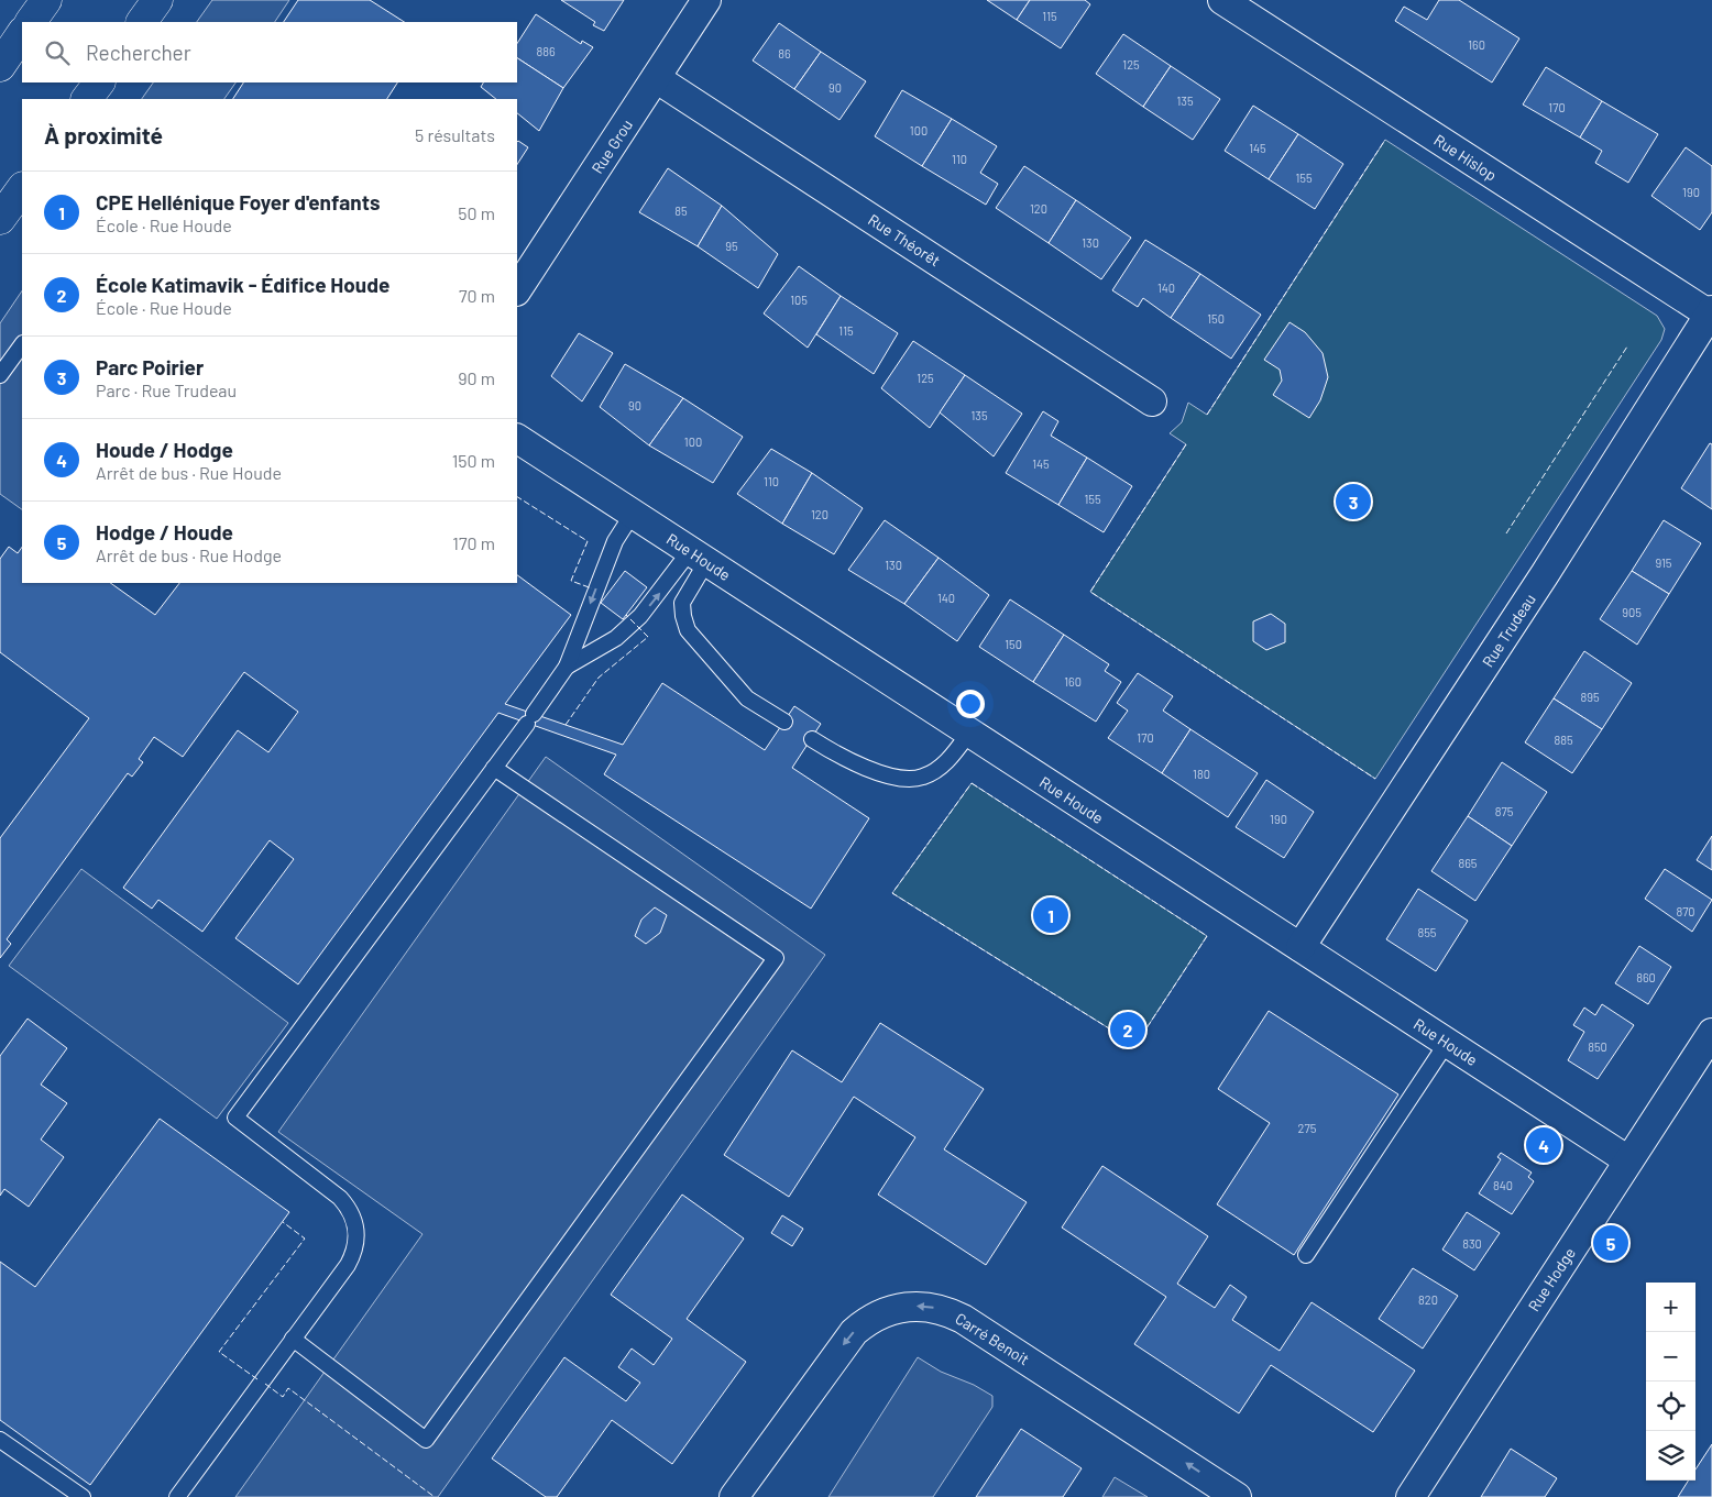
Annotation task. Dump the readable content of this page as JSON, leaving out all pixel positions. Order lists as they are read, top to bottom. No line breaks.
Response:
{"streets":{"street":["Rue Grou","Rue Hislop","Rue Théorêt","Rue Houde","Rue Trudeau","Rue Hodge","Carré Benoit"]},"crossings":[["Rue Grou","Rue Théorêt"],["Rue Hislop","Rue Trudeau"],["Rue Houde","Rue Trudeau"],["Rue Houde","Rue Hodge"]],"house_numbers":["115","160","886","86","125","90","135","170","100","145","110","155","190","120","85","130","95","140","105","150","115","125","90","135","100","145","110","155","120","915","130","140","905","150","160","895","170","885","180","875","190","865","870","855","860","850","275","840","830","820"],"page":{"search":"Rechercher","heading":["À proximité","5 résultats"],"list":[{"mark":"1","name":"CPE Hellénique Foyer d'enfants","note":"École · Rue Houde","value":"50 m"},{"mark":"2","name":"École Katimavik - Édifice Houde","note":"École · Rue Houde","value":"70 m"},{"mark":"3","name":"Parc Poirier","note":"Parc · Rue Trudeau","value":"90 m"},{"mark":"4","name":"Houde / Hodge","note":"Arrêt de bus · Rue Houde","value":"150 m"},{"mark":"5","name":"Hodge / Houde","note":"Arrêt de bus · Rue Hodge","value":"170 m"}],"pins":["3","1","2","4","5"],"map_buttons":["+","−"]}}
